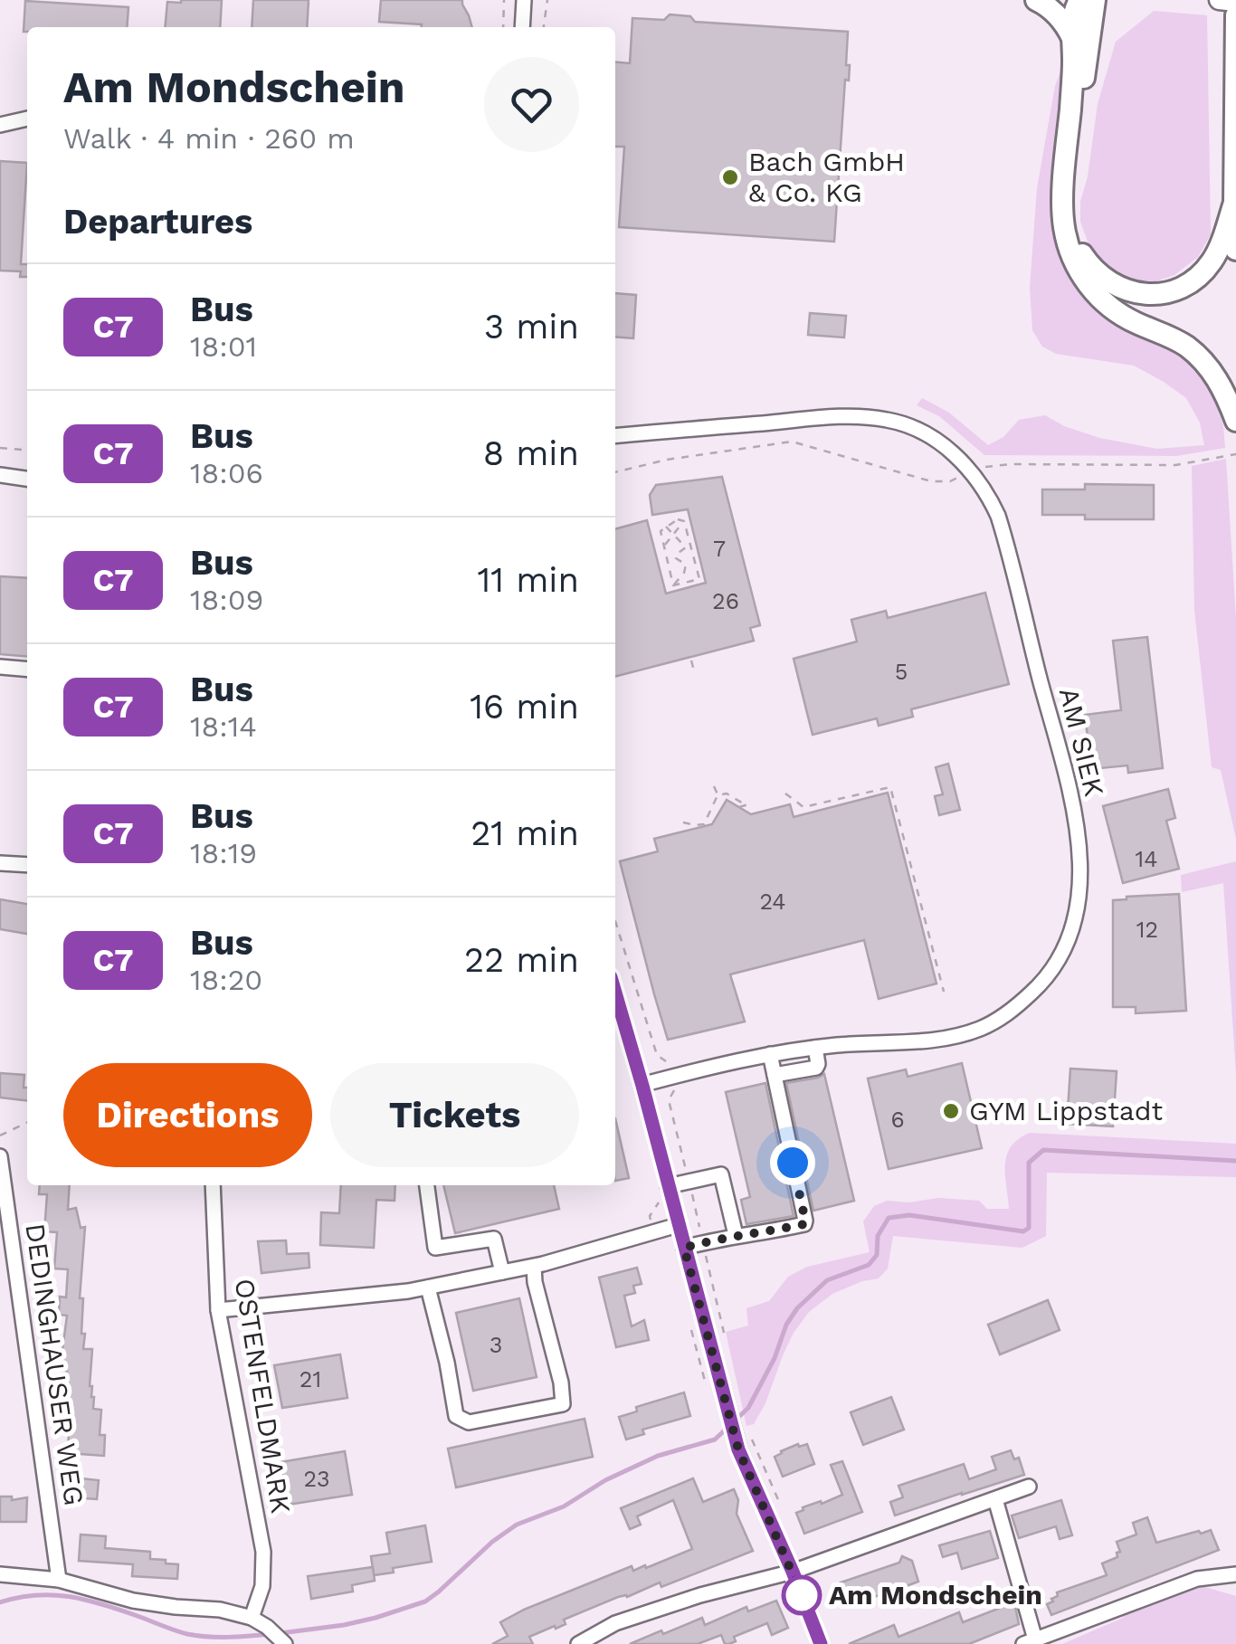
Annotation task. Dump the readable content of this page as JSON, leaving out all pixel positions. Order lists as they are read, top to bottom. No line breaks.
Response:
{"streets":{"street":["AM SIEK","DEDINGHAUSER WEG","OSTENFELDMARK"]},"places":["Bach GmbH & Co. KG","GYM Lippstadt","Am Mondschein"],"lines":["bus line C7"],"house_numbers":["7","26","5","14","24","12","6","3","21","23"],"page":{"heading":[["Am Mondschein","Walk · 4 min · 260 m"],"Departures"],"list":[{"mark":"C7","name":"Bus","note":"18:01","value":"3 min"},{"mark":"C7","name":"Bus","note":"18:06","value":"8 min"},{"mark":"C7","name":"Bus","note":"18:09","value":"11 min"},{"mark":"C7","name":"Bus","note":"18:14","value":"16 min"},{"mark":"C7","name":"Bus","note":"18:19","value":"21 min"},{"mark":"C7","name":"Bus","note":"18:20","value":"22 min"}],"buttons":["Directions","Tickets"]}}
